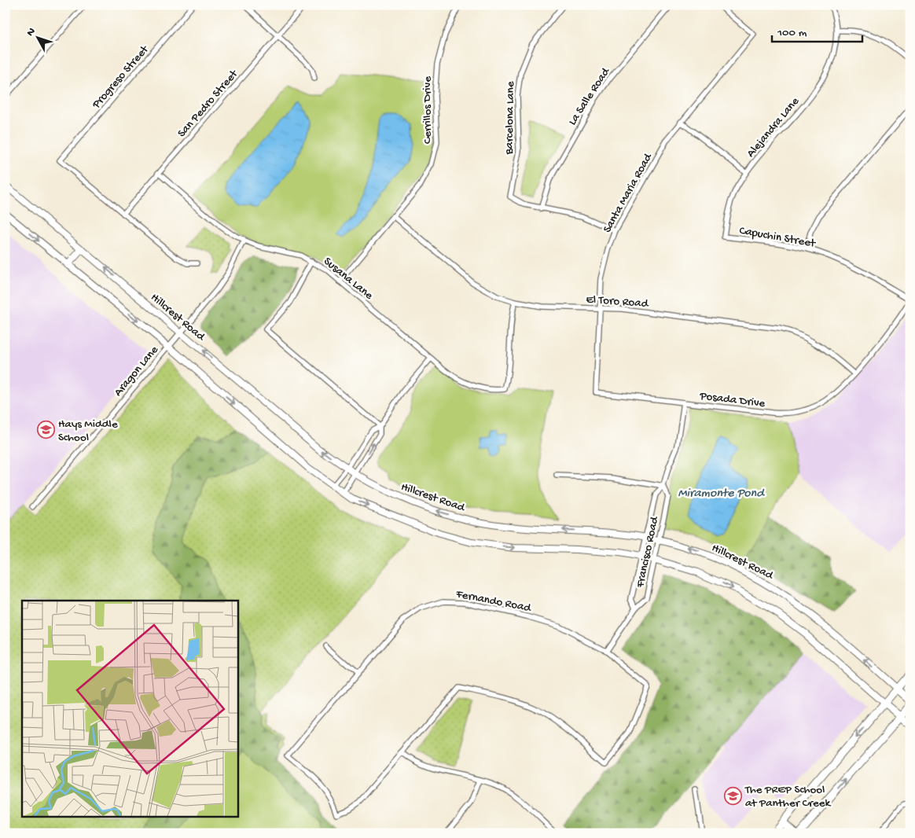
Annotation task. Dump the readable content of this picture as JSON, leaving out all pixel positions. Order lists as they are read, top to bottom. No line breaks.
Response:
{"streets":{"main road":["Hillcrest Road"],"street":["Progreso Street","La Salle Road","San Pedro Street","Cerrillos Drive","Barcelona Lane","Alejandra Lane","Santa Maria Road","Capuchin Street","Susana Lane","El Toro Road","Aragon Lane","Posada Drive","Francisco Road","Fernando Road"]},"crossings":[["Progreso Street","San Pedro Street"],["La Salle Road","Barcelona Lane"],["San Pedro Street","Susana Lane"],["Cerrillos Drive","Susana Lane"],["Cerrillos Drive","El Toro Road"],["Alejandra Lane","Capuchin Street"],["Santa Maria Road","El Toro Road"],["Santa Maria Road","Posada Drive"],["Capuchin Street","Posada Drive"],["Susana Lane","El Toro Road"],["Susana Lane","Aragon Lane"],["El Toro Road","Posada Drive"],["Hillcrest Road","Aragon Lane"],["Hillcrest Road","Francisco Road"],["Posada Drive","Francisco Road"]],"water":["Miramonte Pond"],"places":{"school or university":["Hays Middle School","The PREP School at Panther Creek"]},"scale_bar":"100 m","north":"top left"}
